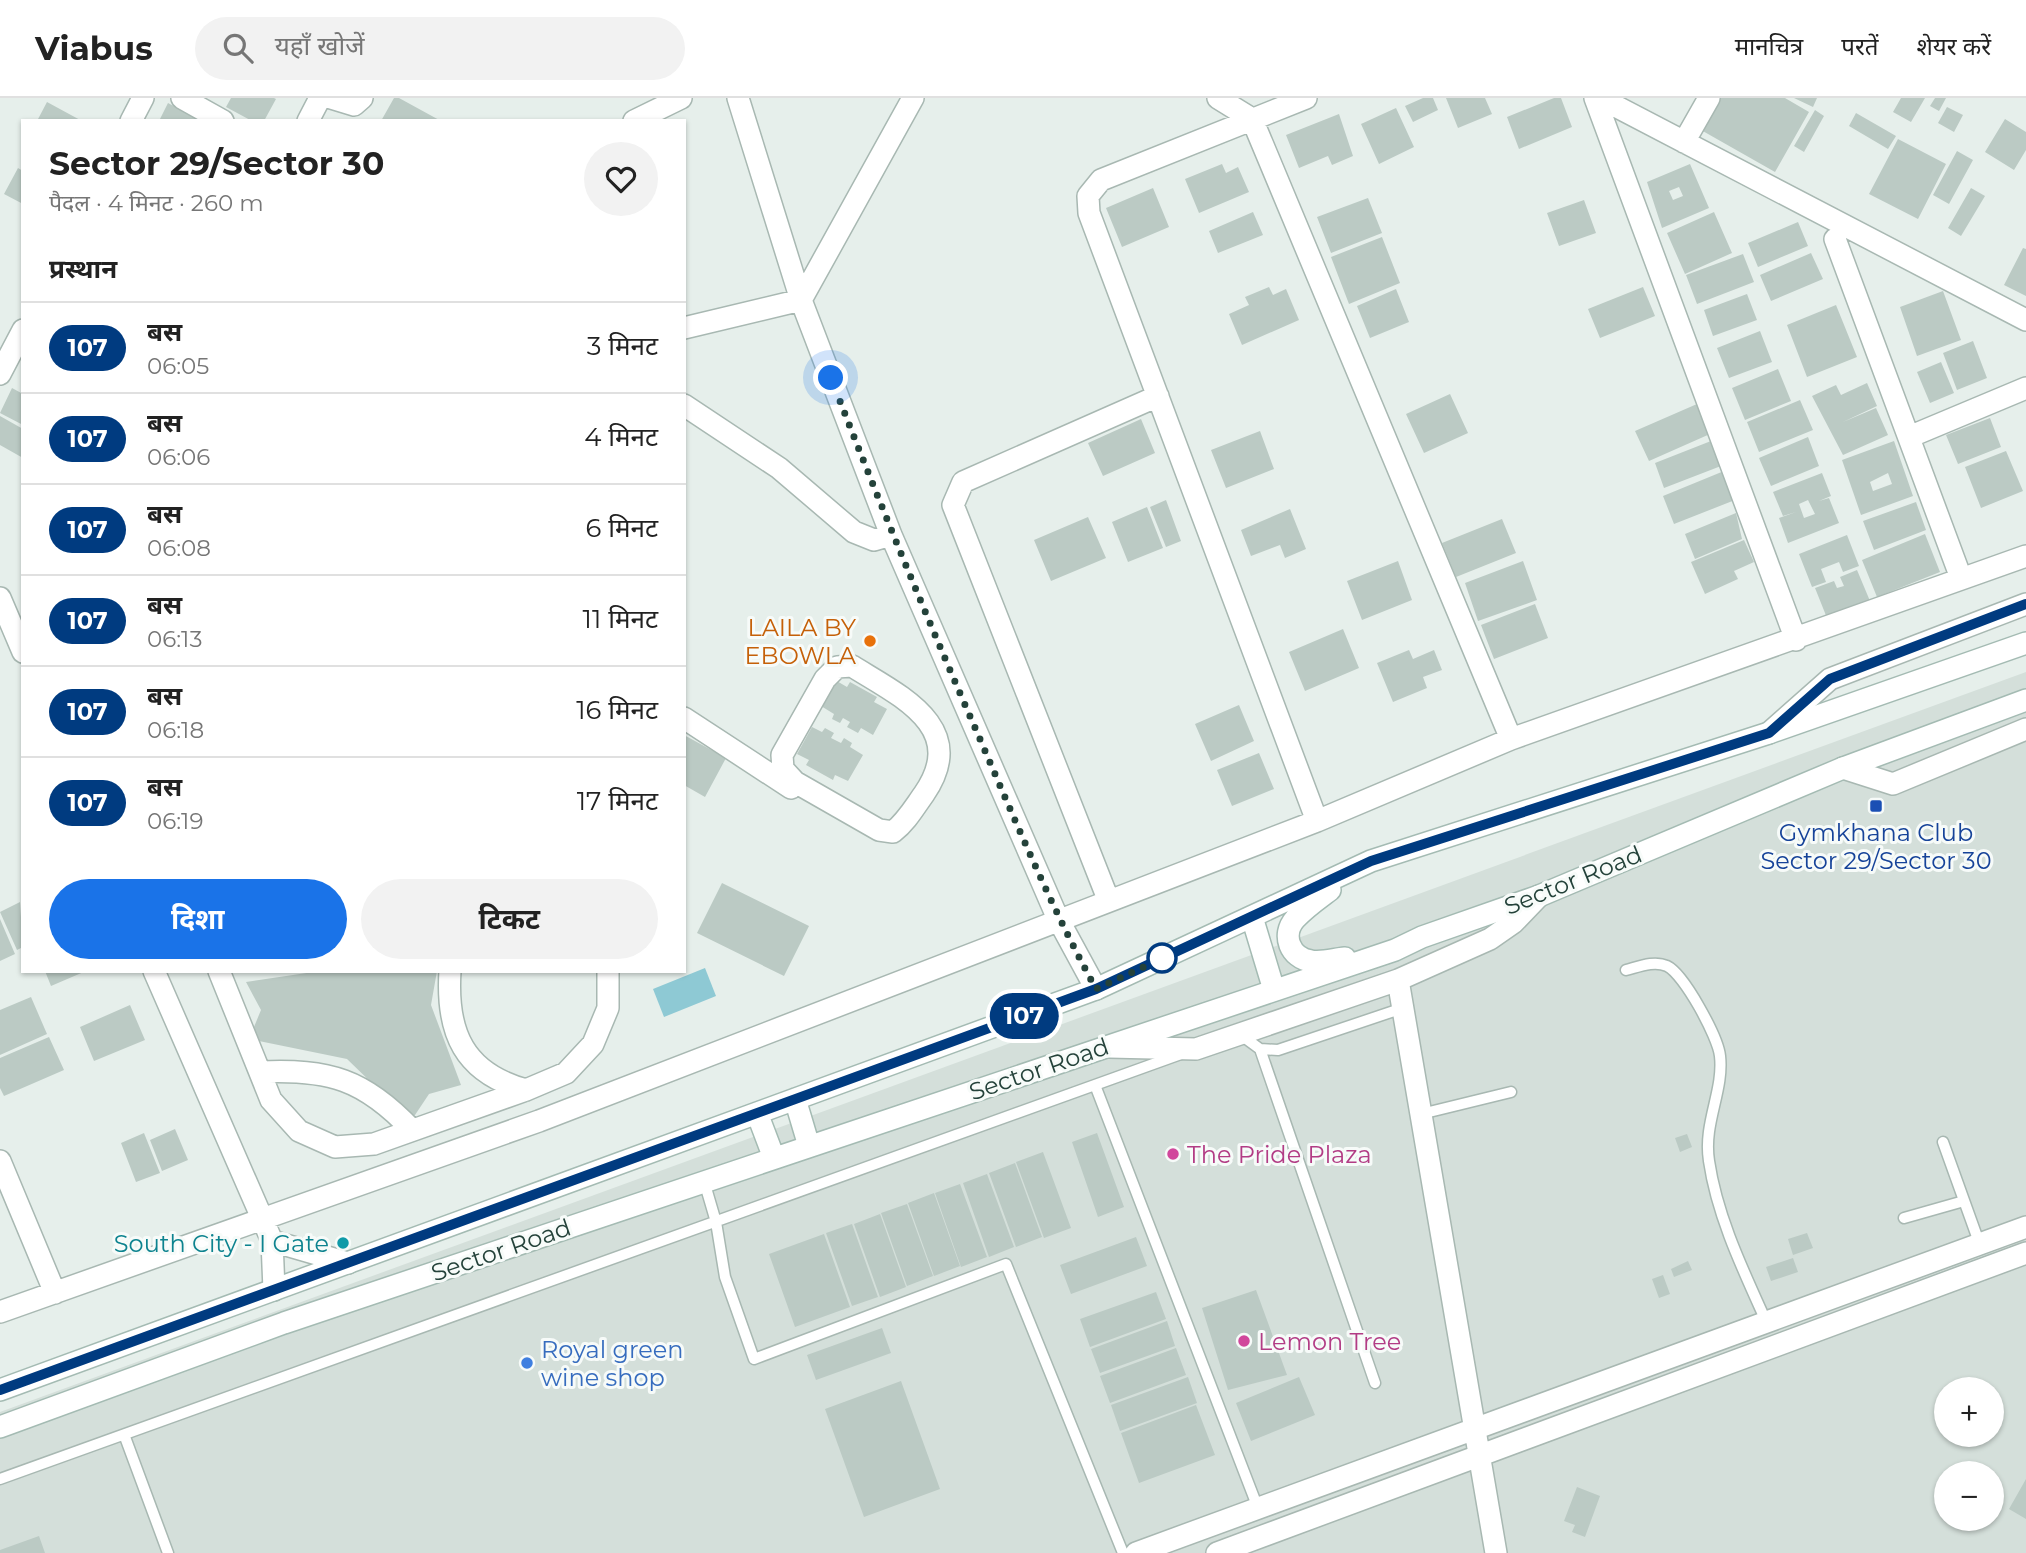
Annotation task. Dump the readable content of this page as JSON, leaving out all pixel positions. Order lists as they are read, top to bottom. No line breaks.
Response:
{"streets":{"street":["Sector Road"]},"places":{"other":["LAILA BY EBOWLA","The Pride Plaza","South City - I Gate","Lemon Tree","Royal green wine shop"],"transit":["Gymkhana Club Sector 29/Sector 30"]},"lines":["bus line 107"],"page":{"header":"Viabus","search":"यहाँ खोजें","nav":["मानचित्र","परतें","शेयर करें"],"on_map":"107","heading":[["Sector 29/Sector 30","पैदल · 4 मिनट · 260 m"],"प्रस्थान"],"list":[{"mark":"107","name":"बस","note":"06:05","value":"3 मिनट"},{"mark":"107","name":"बस","note":"06:06","value":"4 मिनट"},{"mark":"107","name":"बस","note":"06:08","value":"6 मिनट"},{"mark":"107","name":"बस","note":"06:13","value":"11 मिनट"},{"mark":"107","name":"बस","note":"06:18","value":"16 मिनट"},{"mark":"107","name":"बस","note":"06:19","value":"17 मिनट"}],"buttons":["दिशा","टिकट"],"map_buttons":["+","−"]}}
